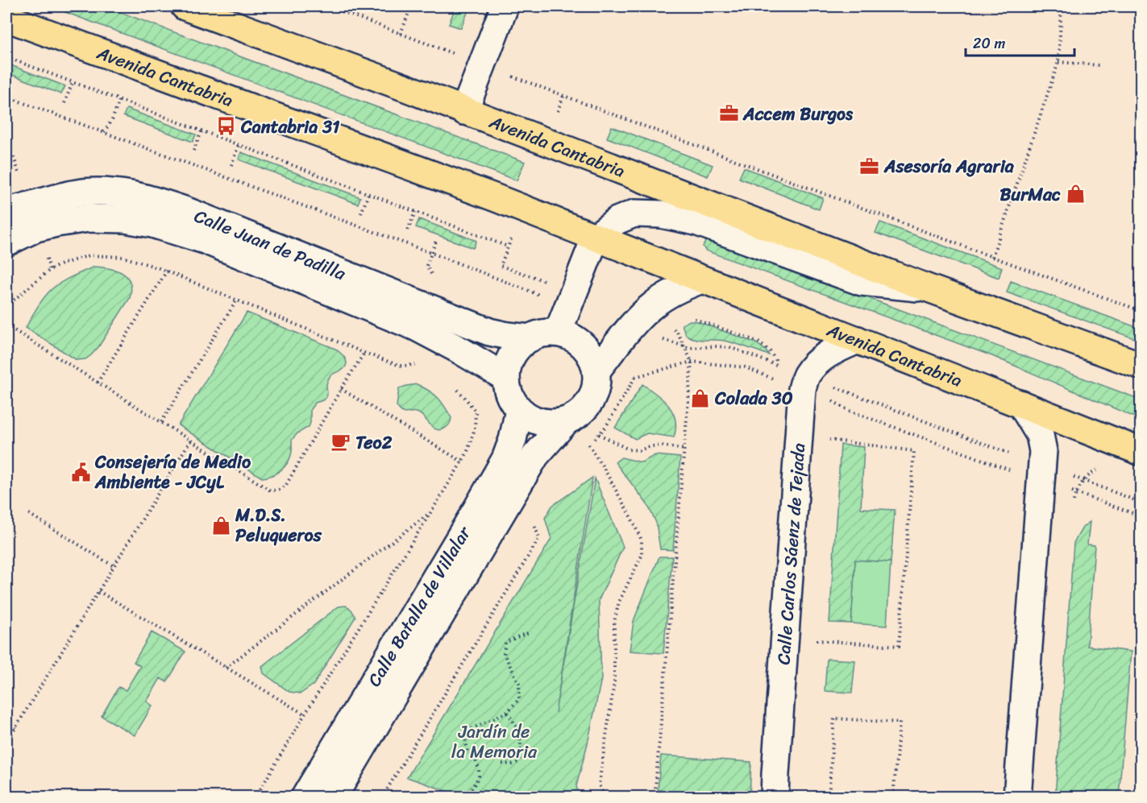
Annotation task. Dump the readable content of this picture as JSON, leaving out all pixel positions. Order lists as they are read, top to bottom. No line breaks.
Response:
{"streets":{"main road":["Avenida Cantabria"],"street":["Calle Juan de Padilla","Calle Carlos Sáenz de Tejada","Calle Batalla de Villalar"]},"crossings":[["Avenida Cantabria","Calle Carlos Sáenz de Tejada"],["Calle Juan de Padilla","Calle Batalla de Villalar"]],"parks":["Jardín de la Memoria"],"places":{"office":["Accem Burgos","Asesoría Agraria"],"bus stop":["Cantabria 31"],"shop":["BurMac","Colada 30","M.D.S. Peluqueros"],"cafe":["Teo2"],"public building":["Consejería de Medio Ambiente - JCyL"]},"scale_bar":"20 m"}
